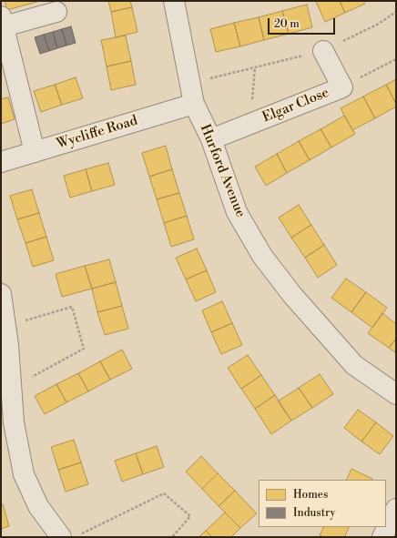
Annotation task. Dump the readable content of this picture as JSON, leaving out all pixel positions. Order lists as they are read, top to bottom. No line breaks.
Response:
{"streets":{"street":["Elgar Close","Wycliffe Road","Hurford Avenue"]},"crossings":[["Elgar Close","Hurford Avenue"],["Wycliffe Road","Hurford Avenue"]],"legend":["Homes","Industry"],"scale_bar":"20 m"}
